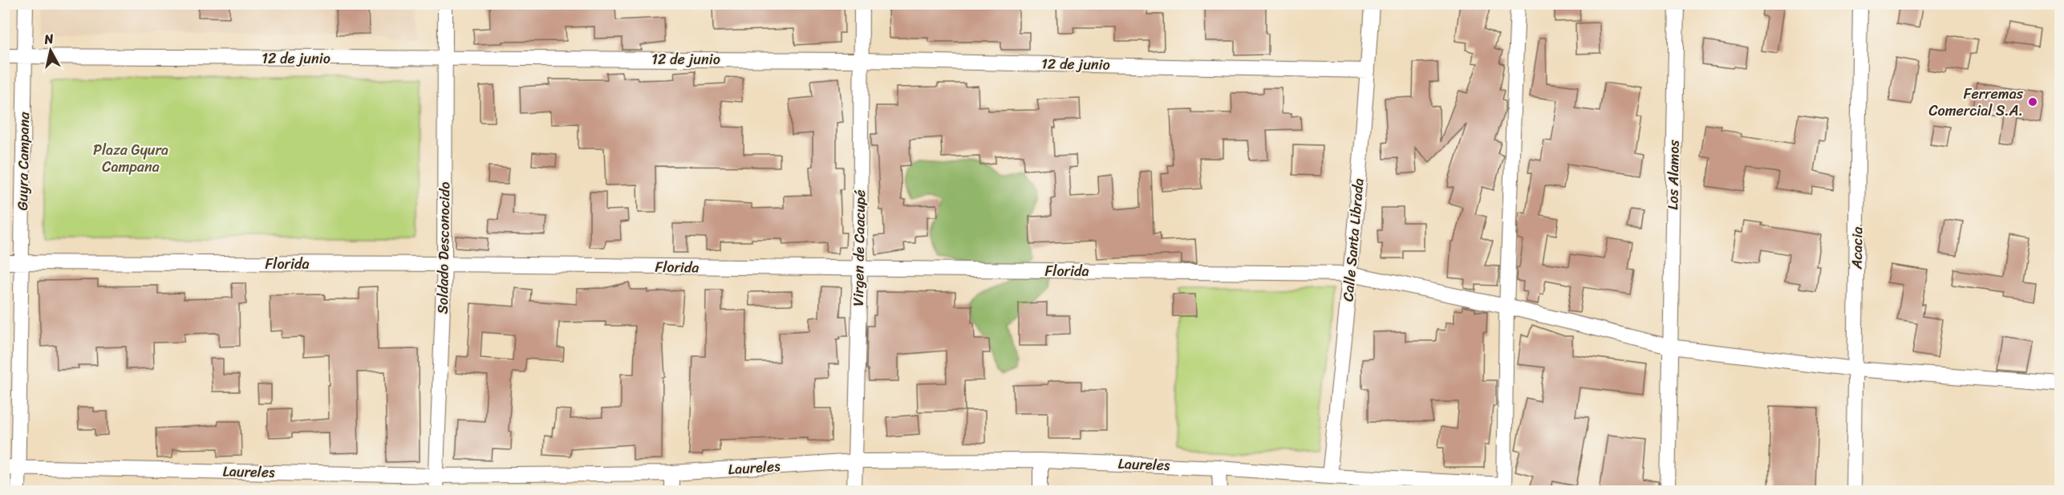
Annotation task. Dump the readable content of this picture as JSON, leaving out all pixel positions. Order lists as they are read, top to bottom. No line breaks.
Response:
{"streets":{"street":["12 de junio","Guyra Campana","Los Alamos","Calle Santa Librada","Soldado Desconocido","Virgen de Caacupé","Acacia","Florida","Laureles"]},"crossings":[["12 de junio","Guyra Campana"],["12 de junio","Calle Santa Librada"],["12 de junio","Soldado Desconocido"],["12 de junio","Virgen de Caacupé"],["Guyra Campana","Florida"],["Guyra Campana","Laureles"],["Los Alamos","Florida"],["Calle Santa Librada","Florida"],["Calle Santa Librada","Laureles"],["Soldado Desconocido","Florida"],["Soldado Desconocido","Laureles"],["Virgen de Caacupé","Florida"],["Virgen de Caacupé","Laureles"],["Acacia","Florida"]],"parks":["Plaza Gyura Campana"],"places":["Ferremas Comercial S.A."],"north":"top"}
